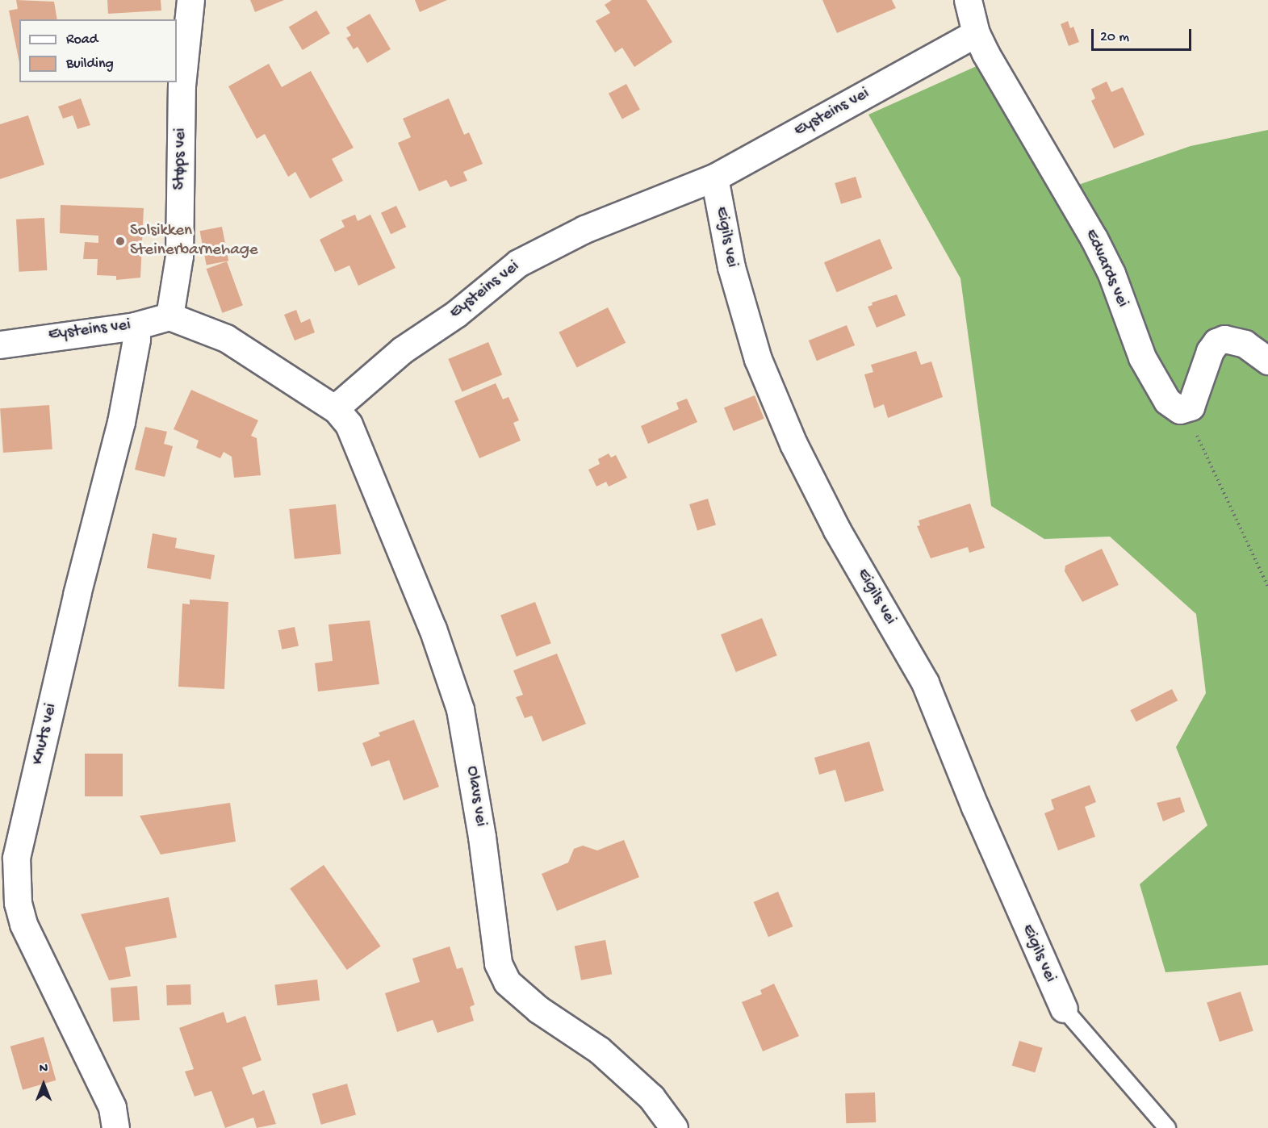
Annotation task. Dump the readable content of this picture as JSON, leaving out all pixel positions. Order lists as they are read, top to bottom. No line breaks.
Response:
{"streets":{"street":["Eysteins vei","Støps vei","Eigils vei","Edvards vei","Knuts vei","Olavs vei"]},"crossings":[["Eysteins vei","Støps vei"],["Eysteins vei","Eigils vei"],["Eysteins vei","Edvards vei"],["Eysteins vei","Knuts vei"],["Eysteins vei","Olavs vei"]],"places":["Solsikken Steinerbarnehage"],"legend":["Road","Building"],"scale_bar":"20 m","north":"top"}
